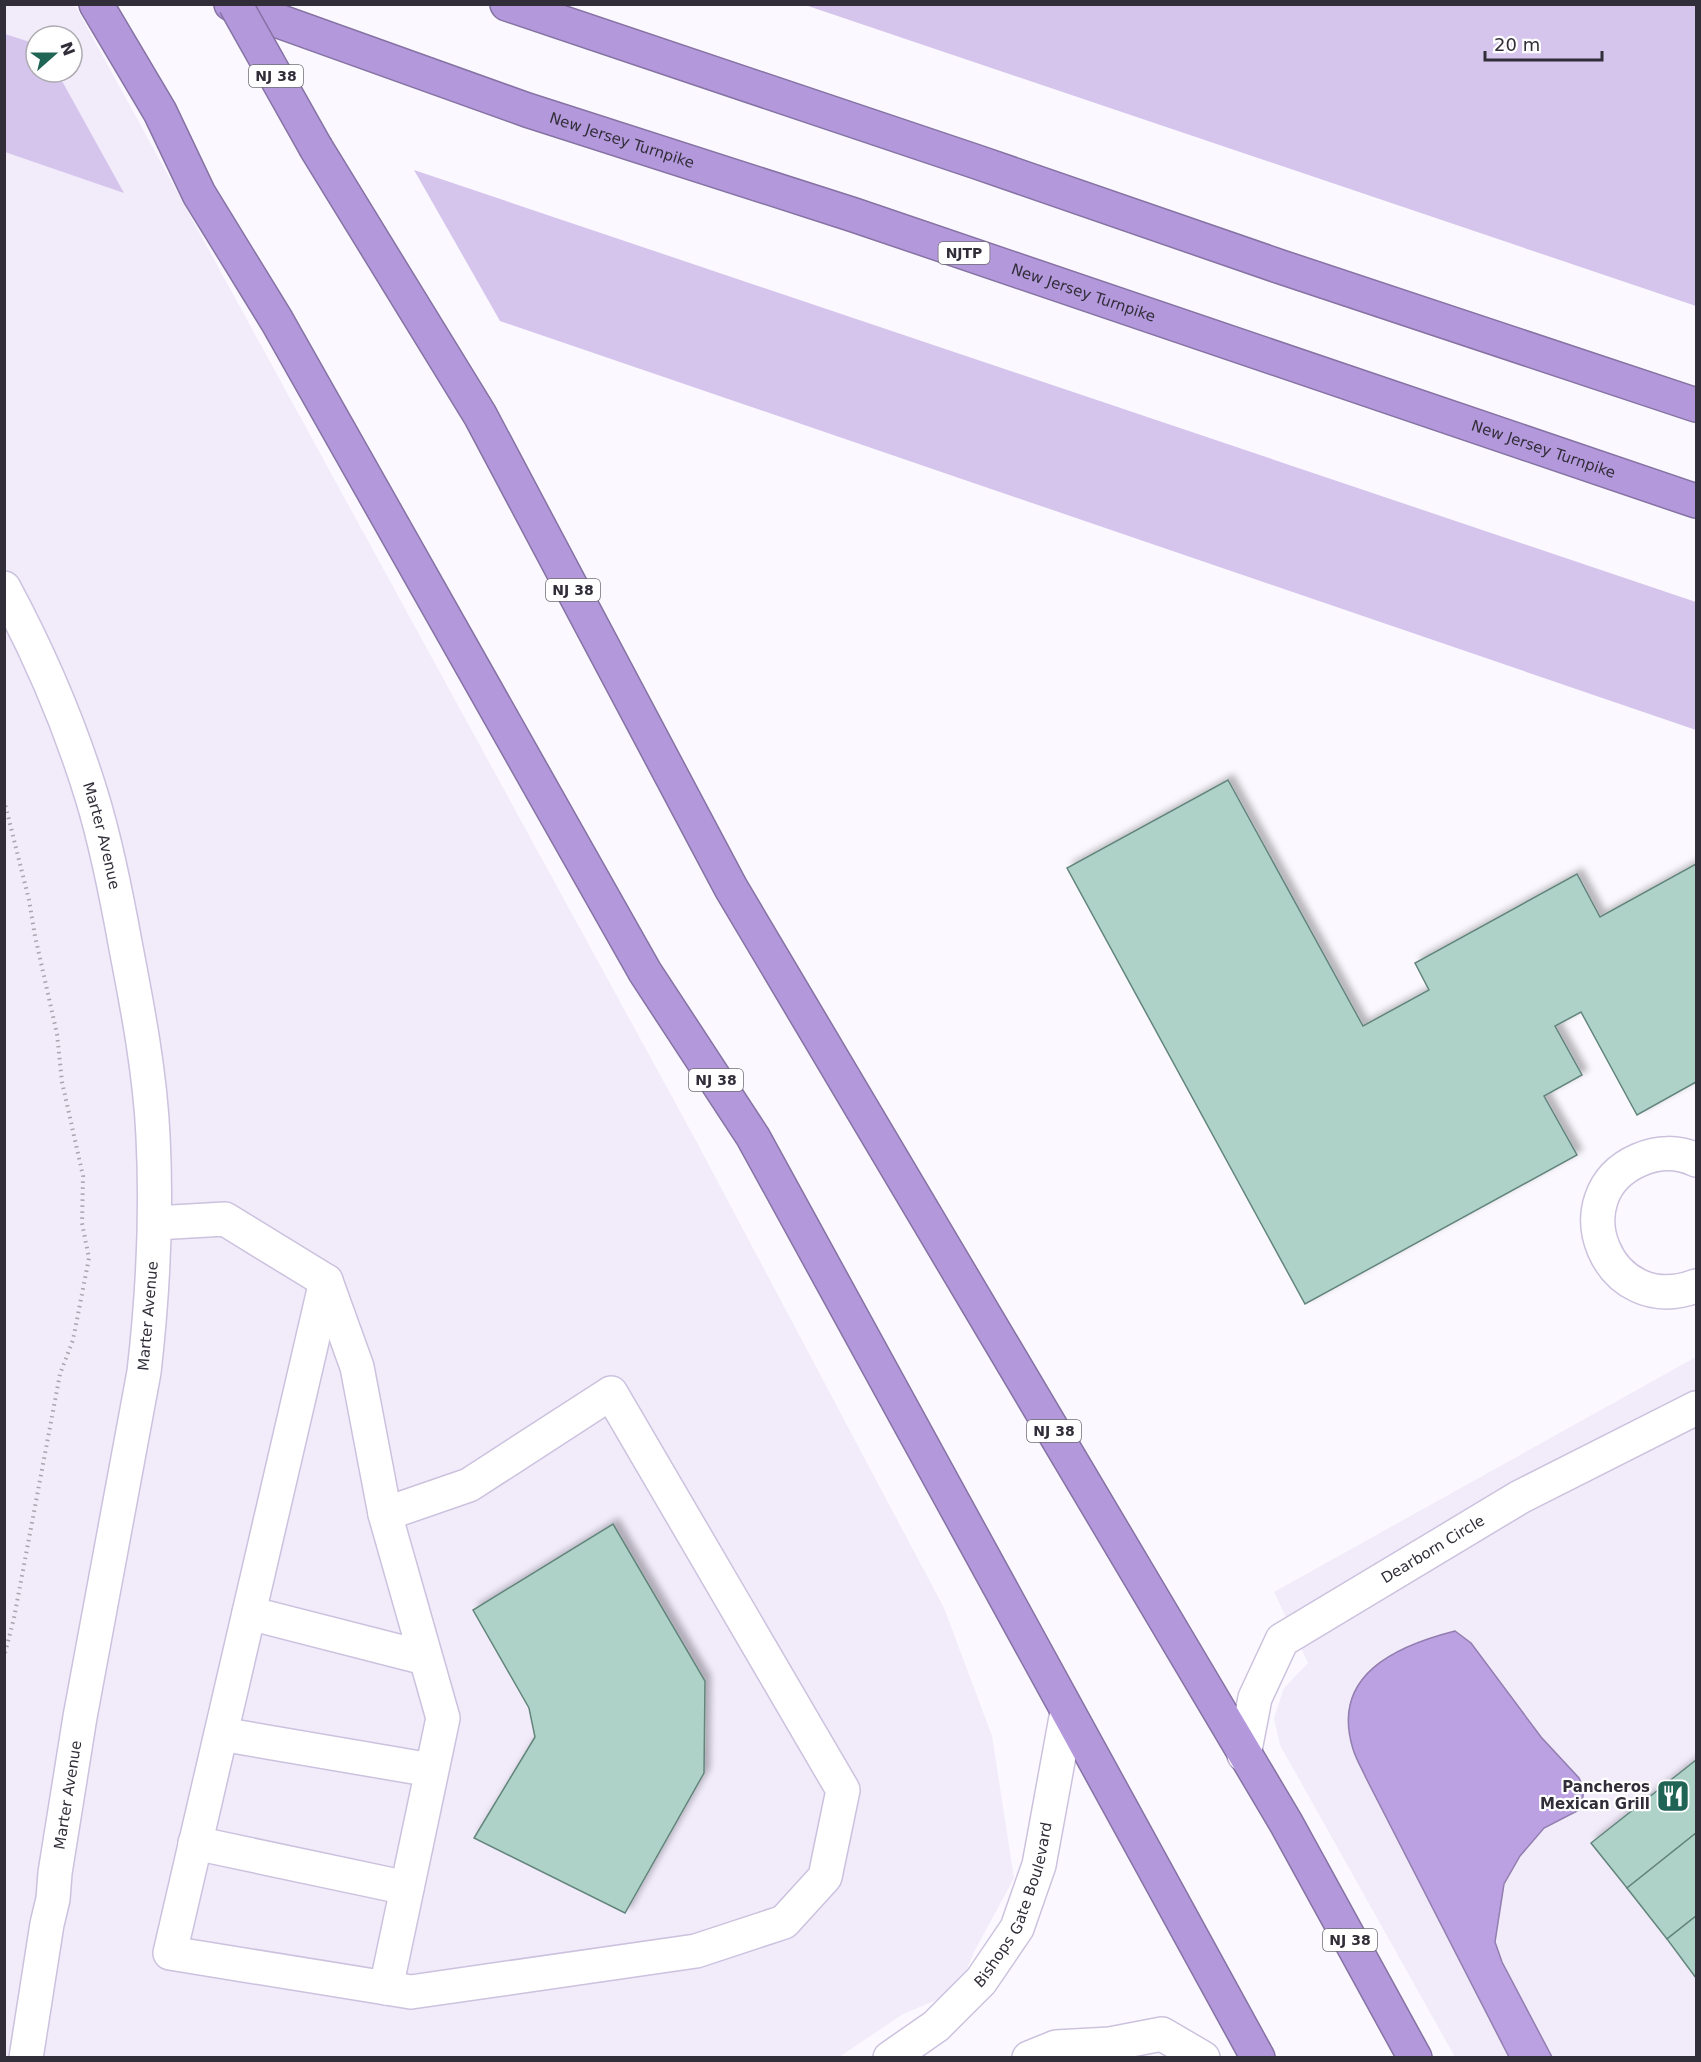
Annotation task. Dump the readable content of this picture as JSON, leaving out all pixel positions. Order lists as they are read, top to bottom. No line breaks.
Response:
{"streets":{"highway":["NJ 38","New Jersey Turnpike","NJTP"],"street":["Marter Avenue","Dearborn Circle","Bishops Gate Boulevard"]},"crossings":[["NJ 38","New Jersey Turnpike"],["NJ 38","Dearborn Circle"],["NJ 38","Bishops Gate Boulevard"]],"places":{"restaurant":["Pancheros Mexican Grill"]},"scale_bar":"20 m","north":"right"}
